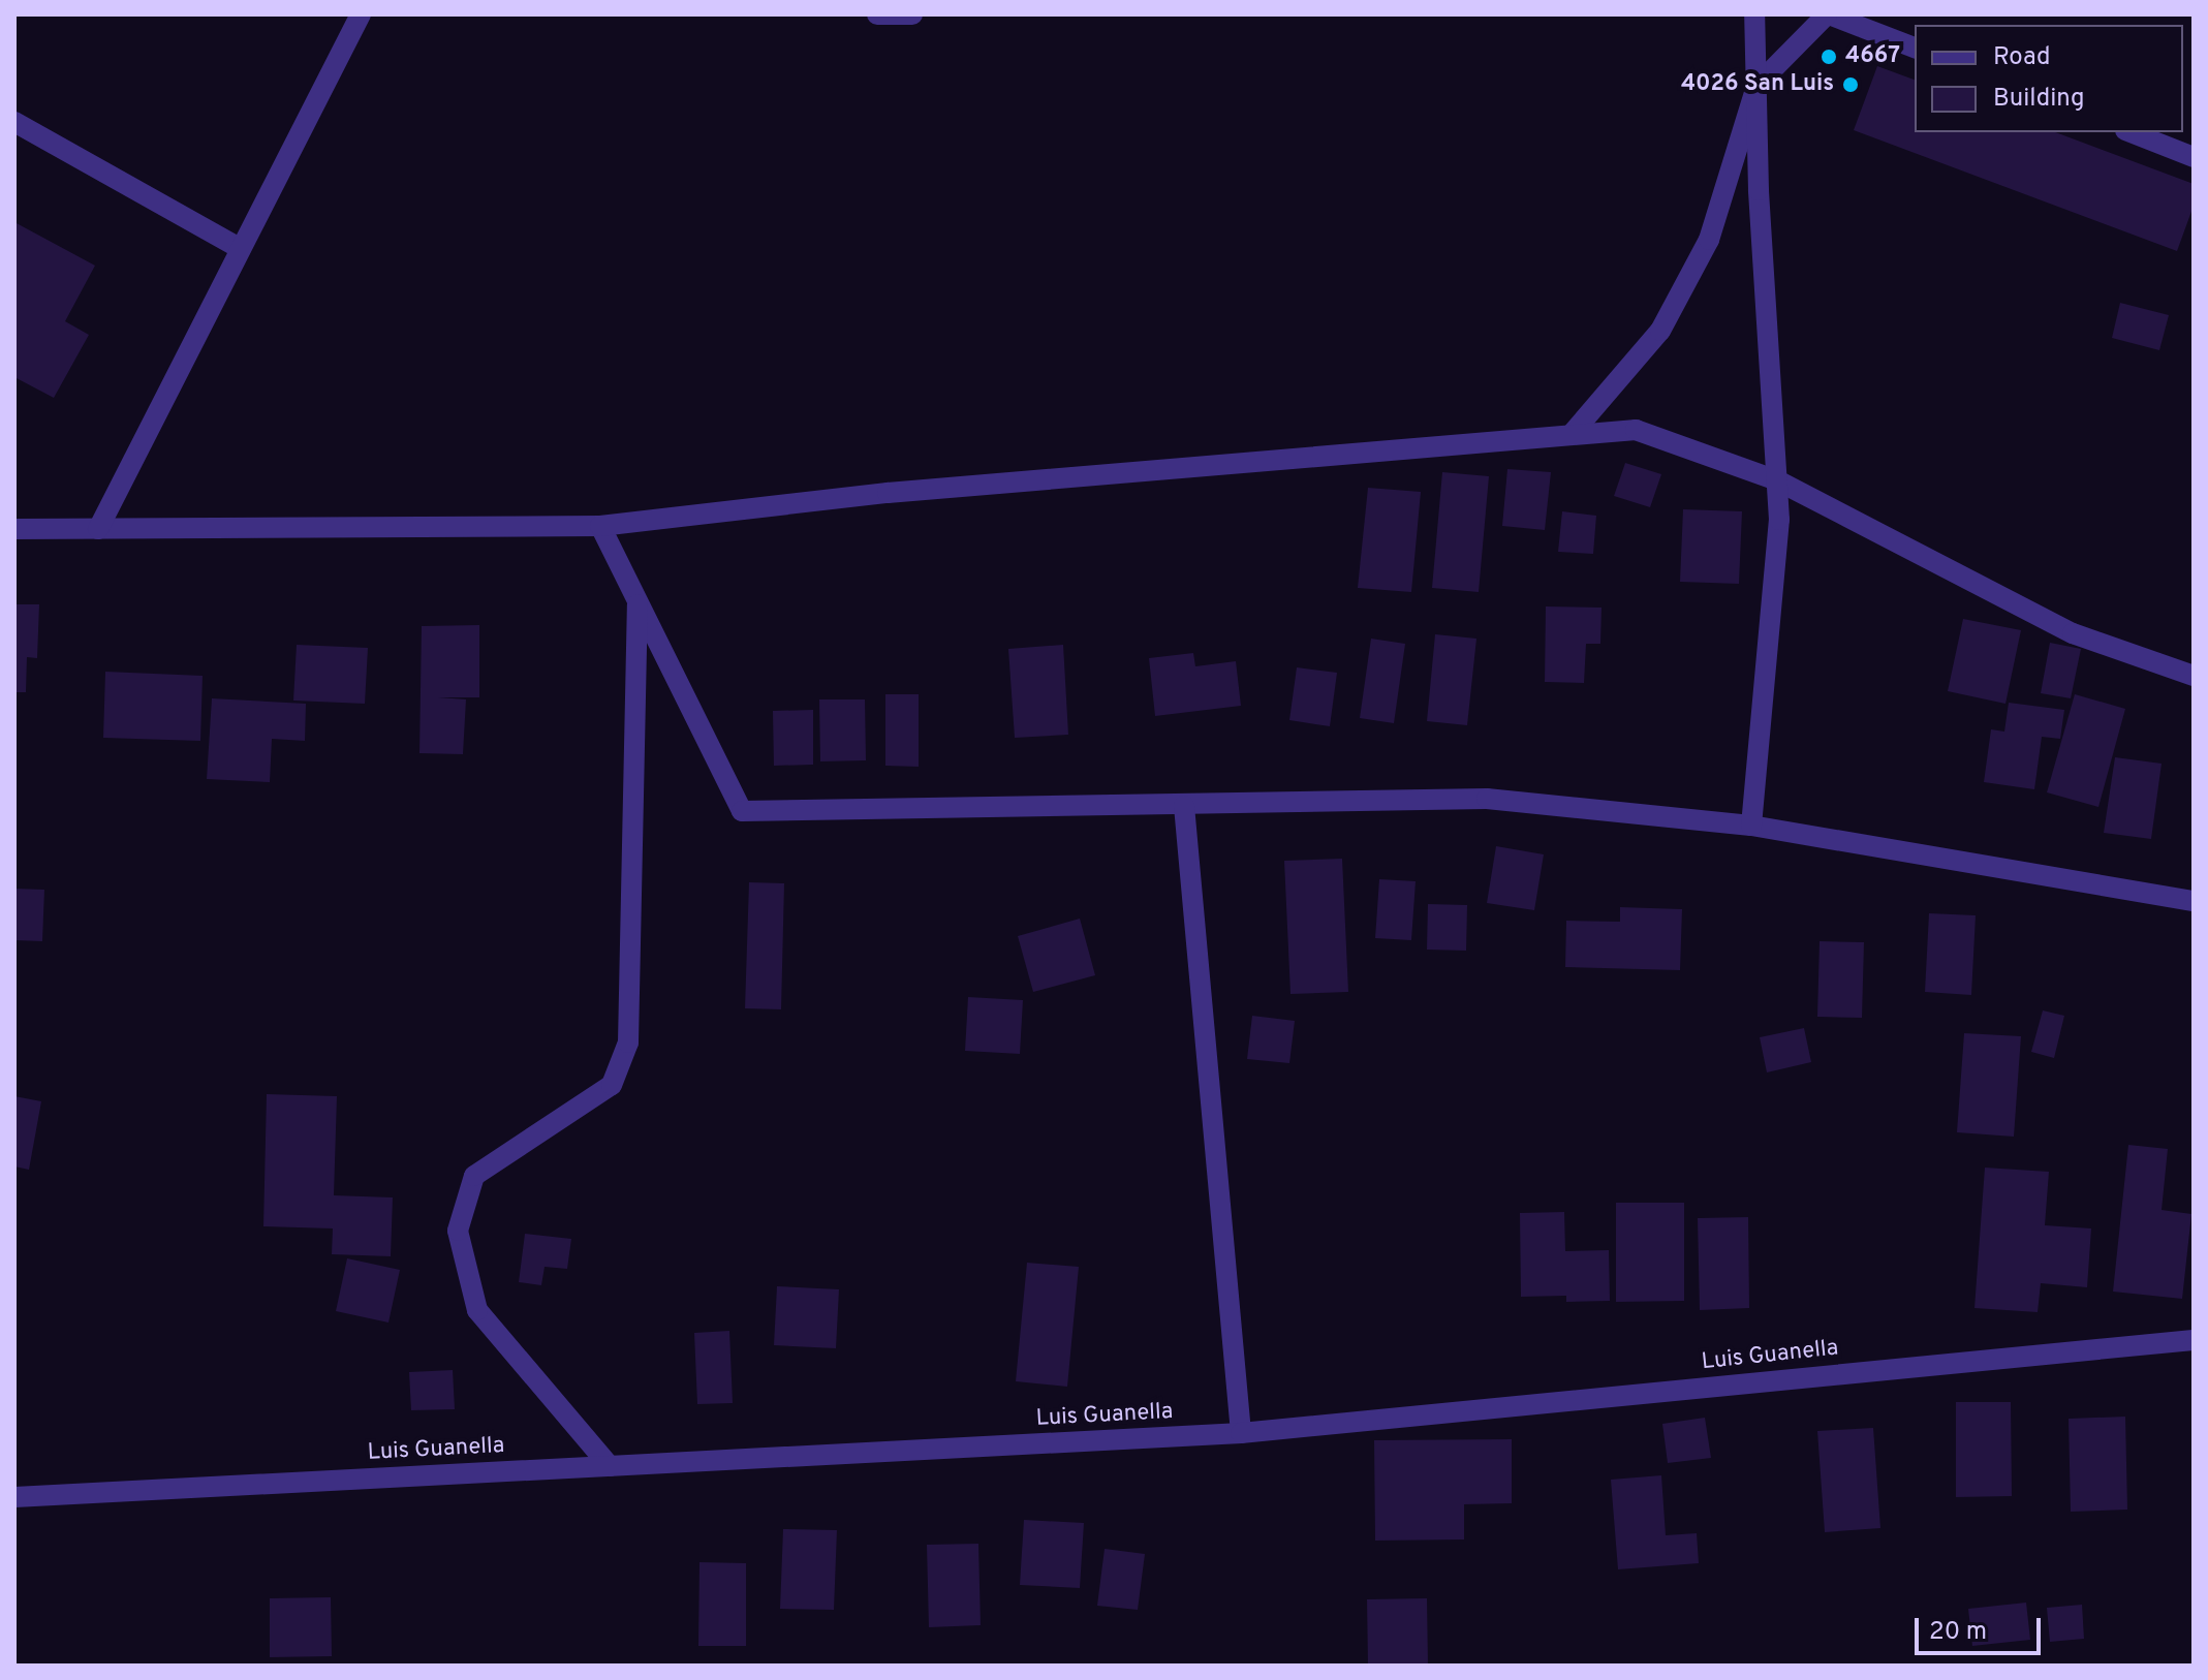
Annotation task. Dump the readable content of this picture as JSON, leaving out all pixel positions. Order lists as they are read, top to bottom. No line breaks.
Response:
{"streets":{"street":["Luis Guanella"]},"places":["4667","4026 San Luis"],"legend":["Road","Building"],"scale_bar":"20 m"}
